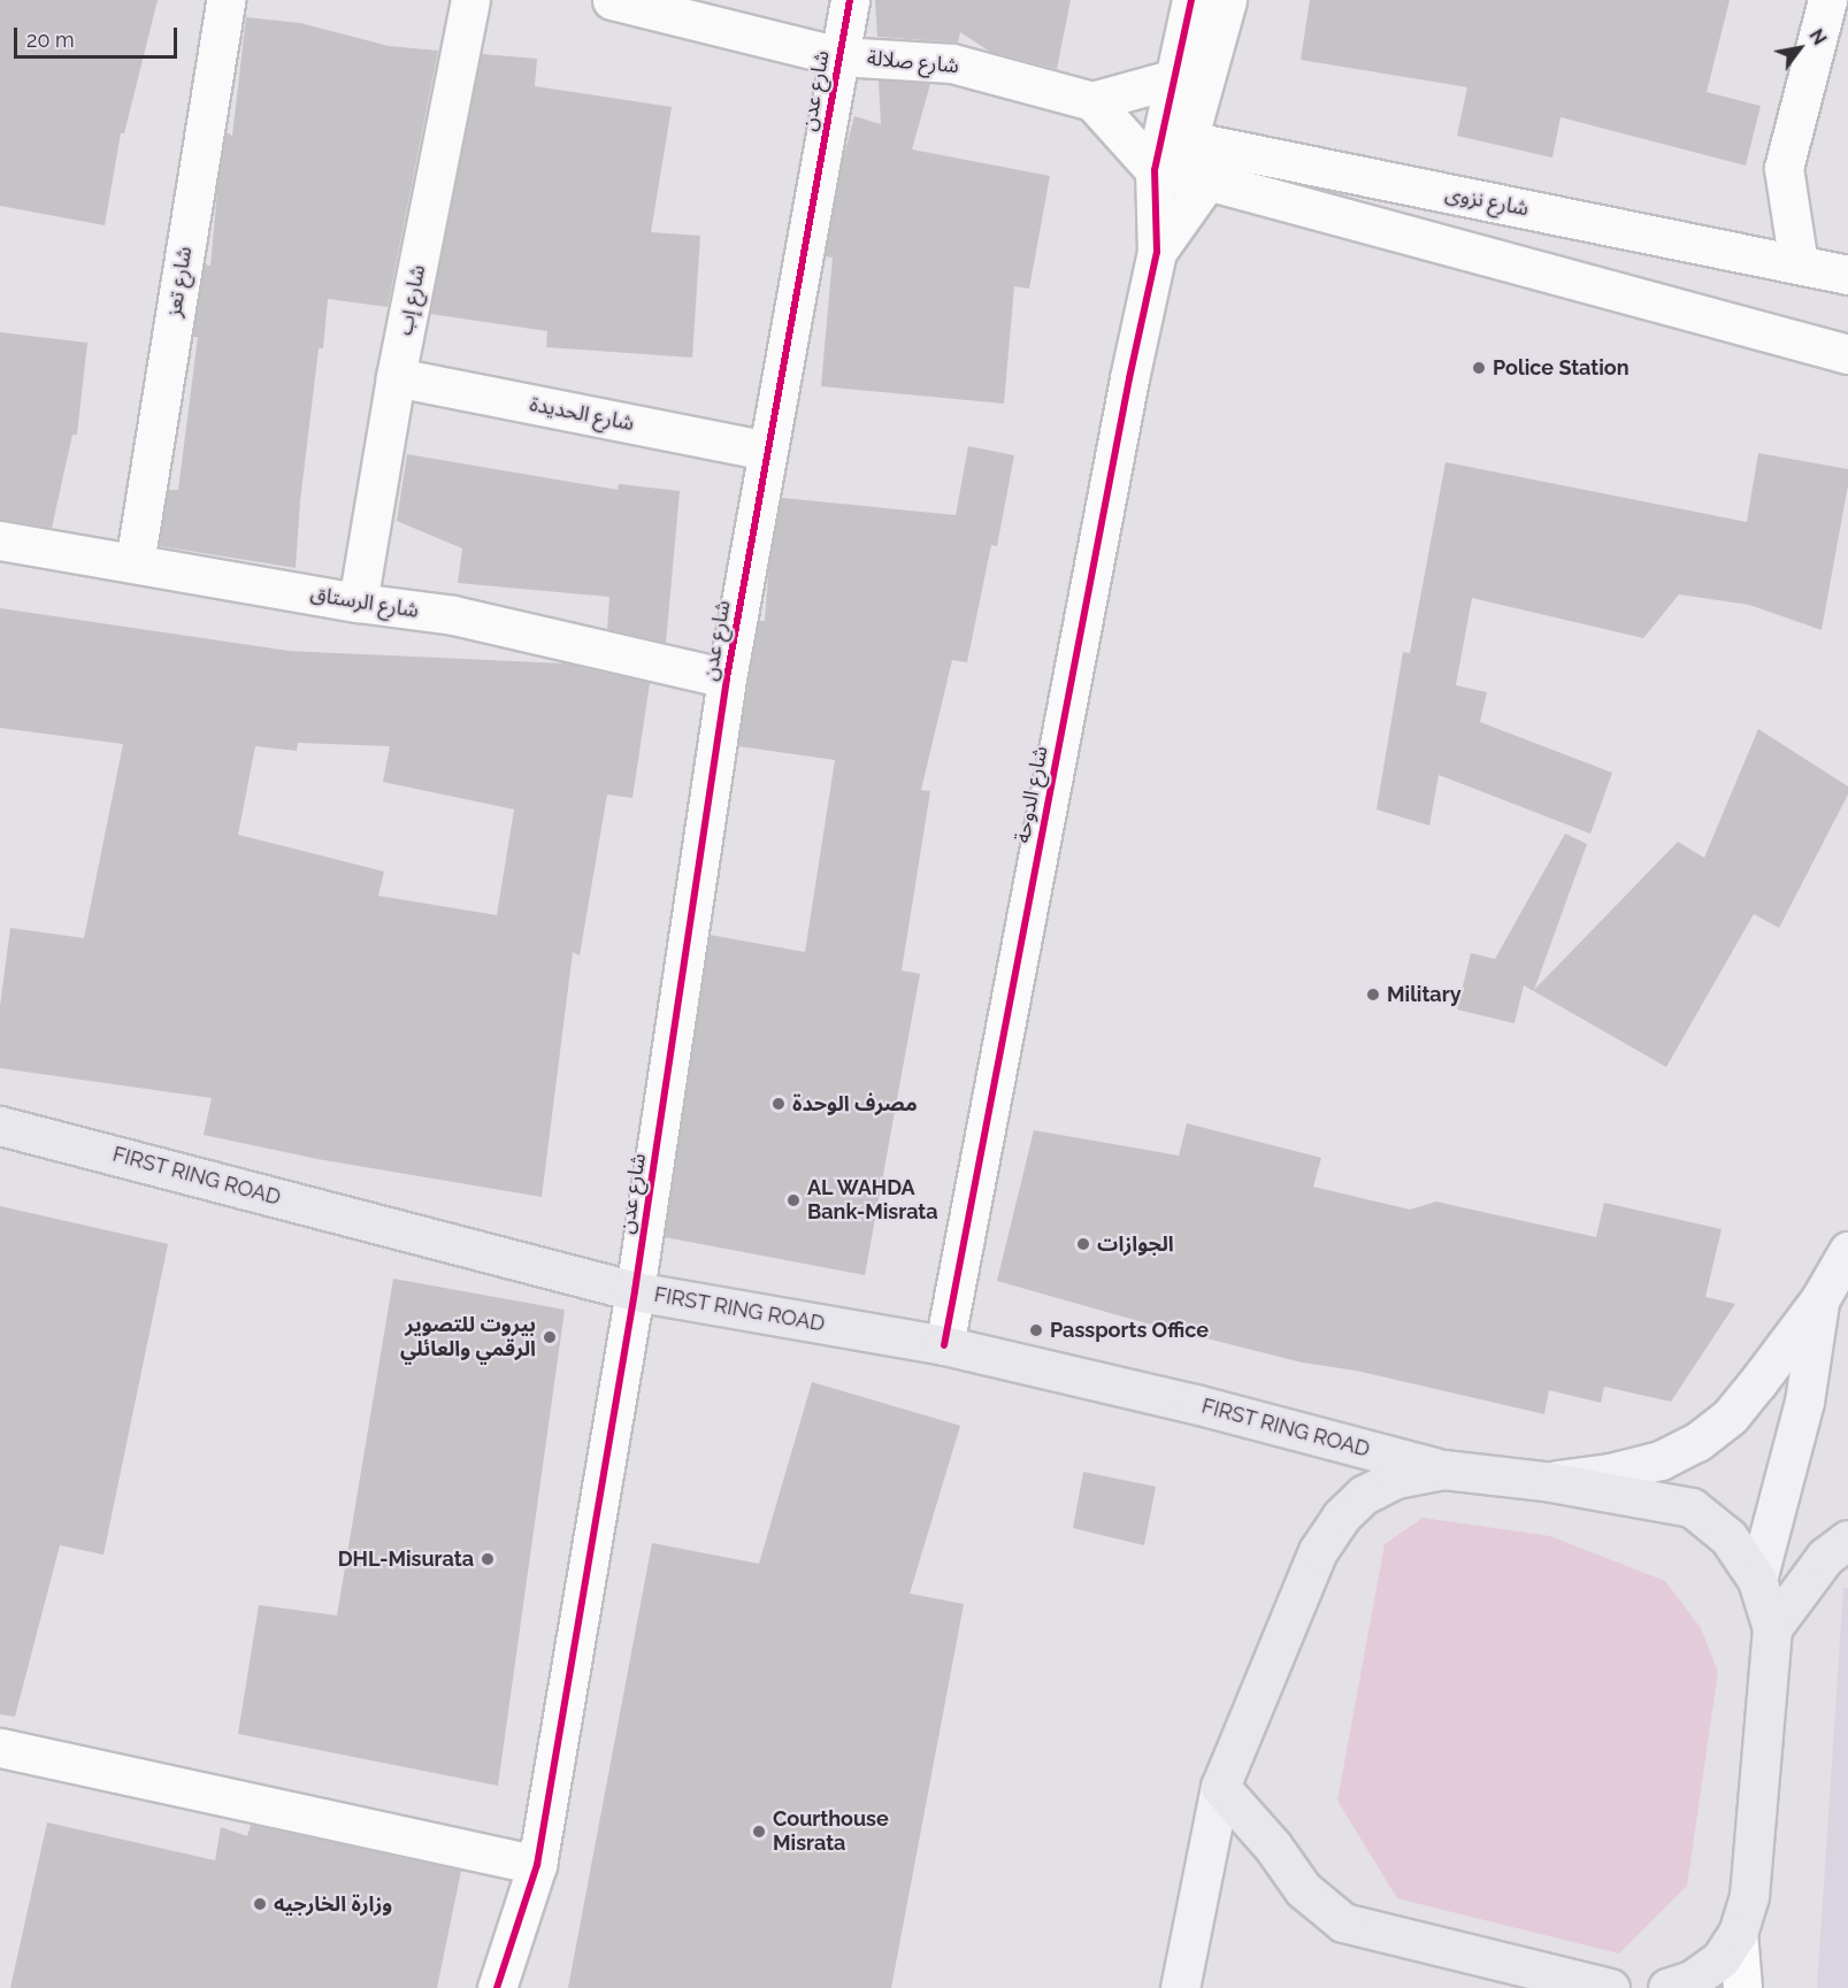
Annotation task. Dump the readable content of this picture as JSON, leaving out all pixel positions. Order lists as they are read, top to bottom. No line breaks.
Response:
{"streets":{"main road":["FIRST RING ROAD"],"street":["شارع صلالة","شارع عدن","شارع نزوى","شارع تعز","شارع إب","شارع الحديدة","شارع الرستاق","شارع الدوحة"]},"crossings":[["شارع صلالة","شارع عدن"],["شارع عدن","شارع الحديدة"],["شارع عدن","شارع الرستاق"],["شارع عدن","FIRST RING ROAD"],["شارع تعز","شارع الرستاق"],["شارع إب","شارع الحديدة"],["شارع إب","شارع الرستاق"],["شارع الدوحة","FIRST RING ROAD"]],"places":["Police Station","Military","مصرف الوحدة","AL WAHDA Bank-Misrata","الجوازات","Passports Office","بيروت للتصوير الرقمي والعائلي","DHL-Misurata","Courthouse Misrata","وزارة الخارجيه"],"scale_bar":"20 m","north":"top right"}
